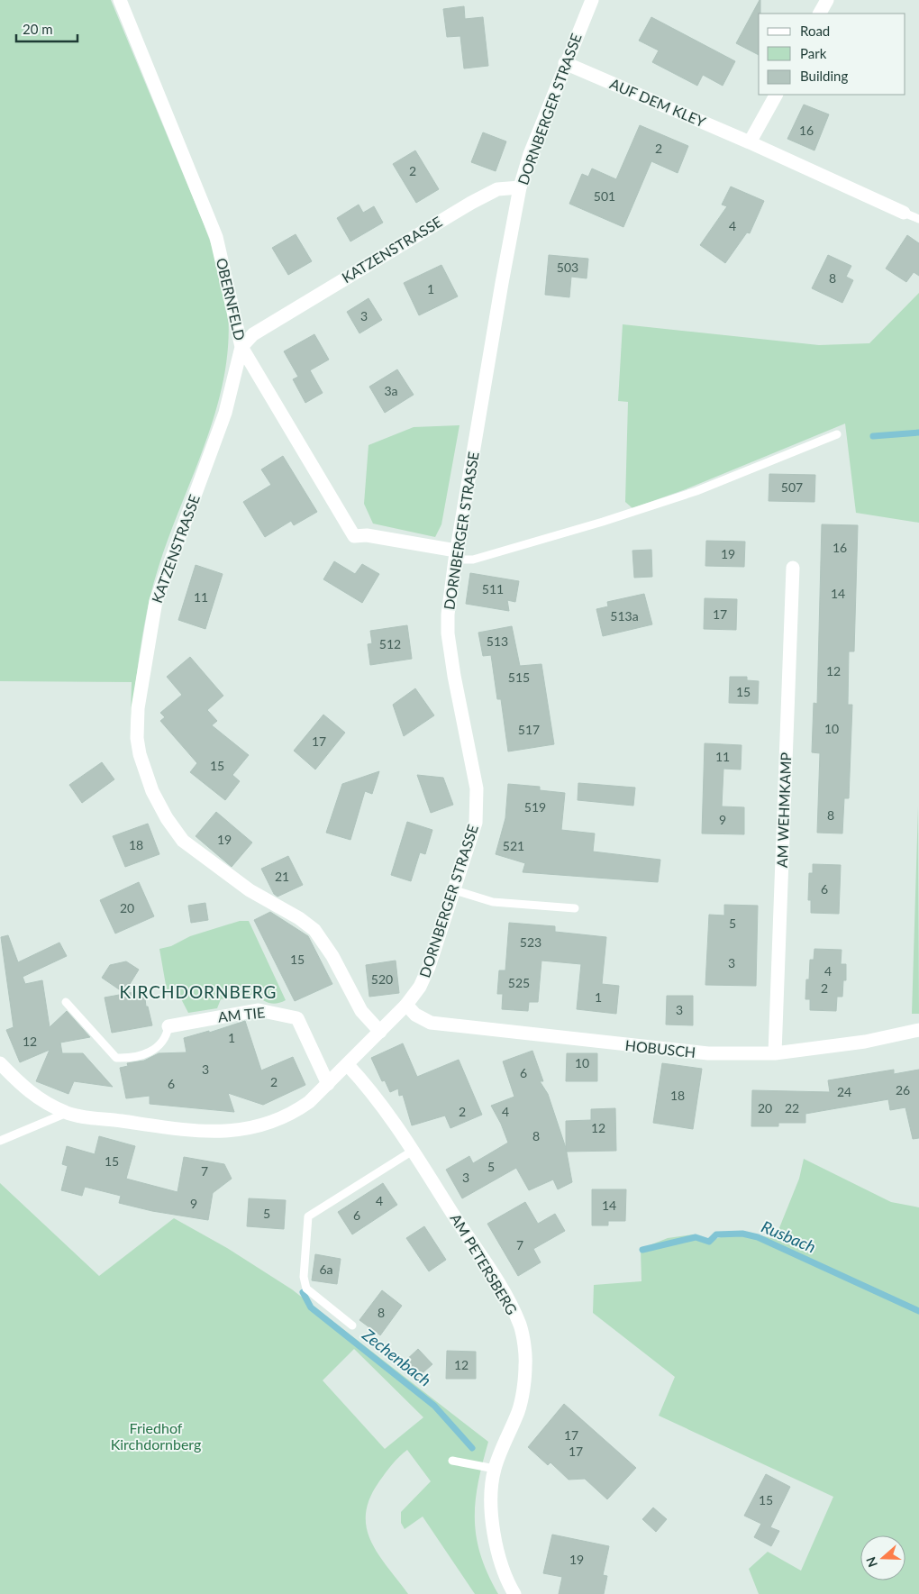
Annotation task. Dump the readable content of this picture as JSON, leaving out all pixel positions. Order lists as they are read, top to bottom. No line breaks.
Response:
{"streets":{"street":["AUF DEM KLEY","DORNBERGER STRASSE","KATZENSTRASSE","OBERNFELD","AM WEHMKAMP","AM TIE","HOBUSCH","AM PETERSBERG"]},"crossings":[["AUF DEM KLEY","DORNBERGER STRASSE"],["DORNBERGER STRASSE","KATZENSTRASSE"],["DORNBERGER STRASSE","OBERNFELD"],["DORNBERGER STRASSE","AM TIE"],["DORNBERGER STRASSE","HOBUSCH"],["DORNBERGER STRASSE","AM PETERSBERG"],["KATZENSTRASSE","OBERNFELD"],["AM WEHMKAMP","HOBUSCH"]],"districts":["KIRCHDORNBERG"],"water":["Rusbach","Zechenbach"],"parks":["Friedhof Kirchdornberg"],"house_numbers":["16","2","2","501","4","503","8","1","3","3a","507","16","19","511","14","11","17","513a","513","512","12","515","15","10","517","17","11","15","519","8","9","19","18","521","21","6","20","5","523","15","3","4","520","525","2","1","3","1","12","10","3","6","2","6","26","24","18","20","22","2","4","12","8","15","5","7","3","4","9","14","5","6","7","6a","8","12","17","17","15","19"],"legend":["Road","Park","Building"],"scale_bar":"20 m","north":"left"}
